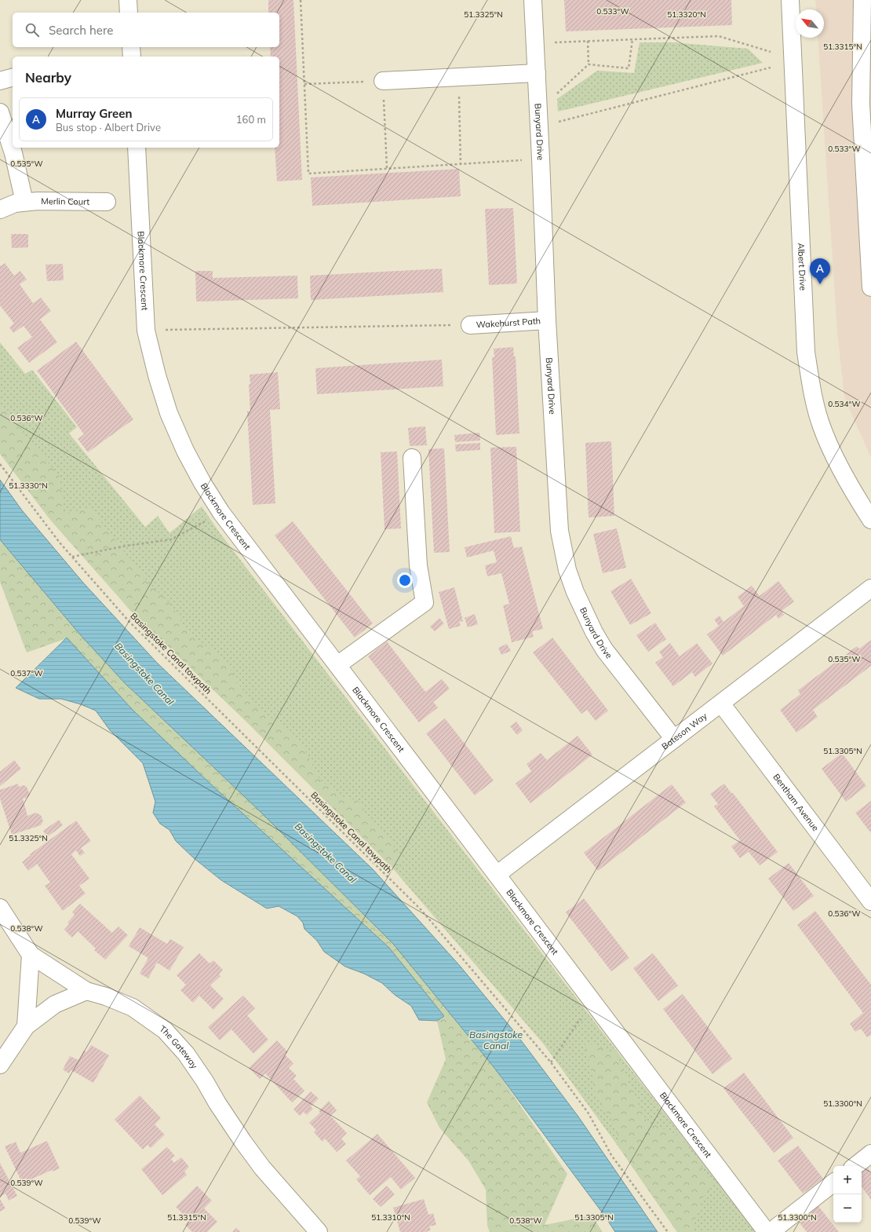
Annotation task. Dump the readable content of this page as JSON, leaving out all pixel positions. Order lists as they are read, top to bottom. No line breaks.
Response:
{"streets":{"street":["Bunyard Drive","Merlin Court","Albert Drive","Blackmore Crescent","Wakehurst Path","Bateson Way","Bentham Avenue","The Gateway"],"path":["Basingstoke Canal towpath"]},"crossings":[["Bunyard Drive","Wakehurst Path"],["Bunyard Drive","Bateson Way"],["Blackmore Crescent","Bateson Way"],["Bateson Way","Bentham Avenue"]],"water":["Basingstoke Canal"],"north":"top left","page":{"search":"Search here","heading":"Nearby","list":[{"mark":"A","name":"Murray Green","note":"Bus stop · Albert Drive","value":"160 m"}],"pins":"A","map_buttons":["+","−"]},"coordinates":["0.533°W","51.3325°N","51.3320°N","51.3315°N","0.535°W","0.534°W","0.536°W","51.3330°N","0.537°W","51.3305°N","0.538°W","51.3300°N","0.539°W","51.3310°N"]}
